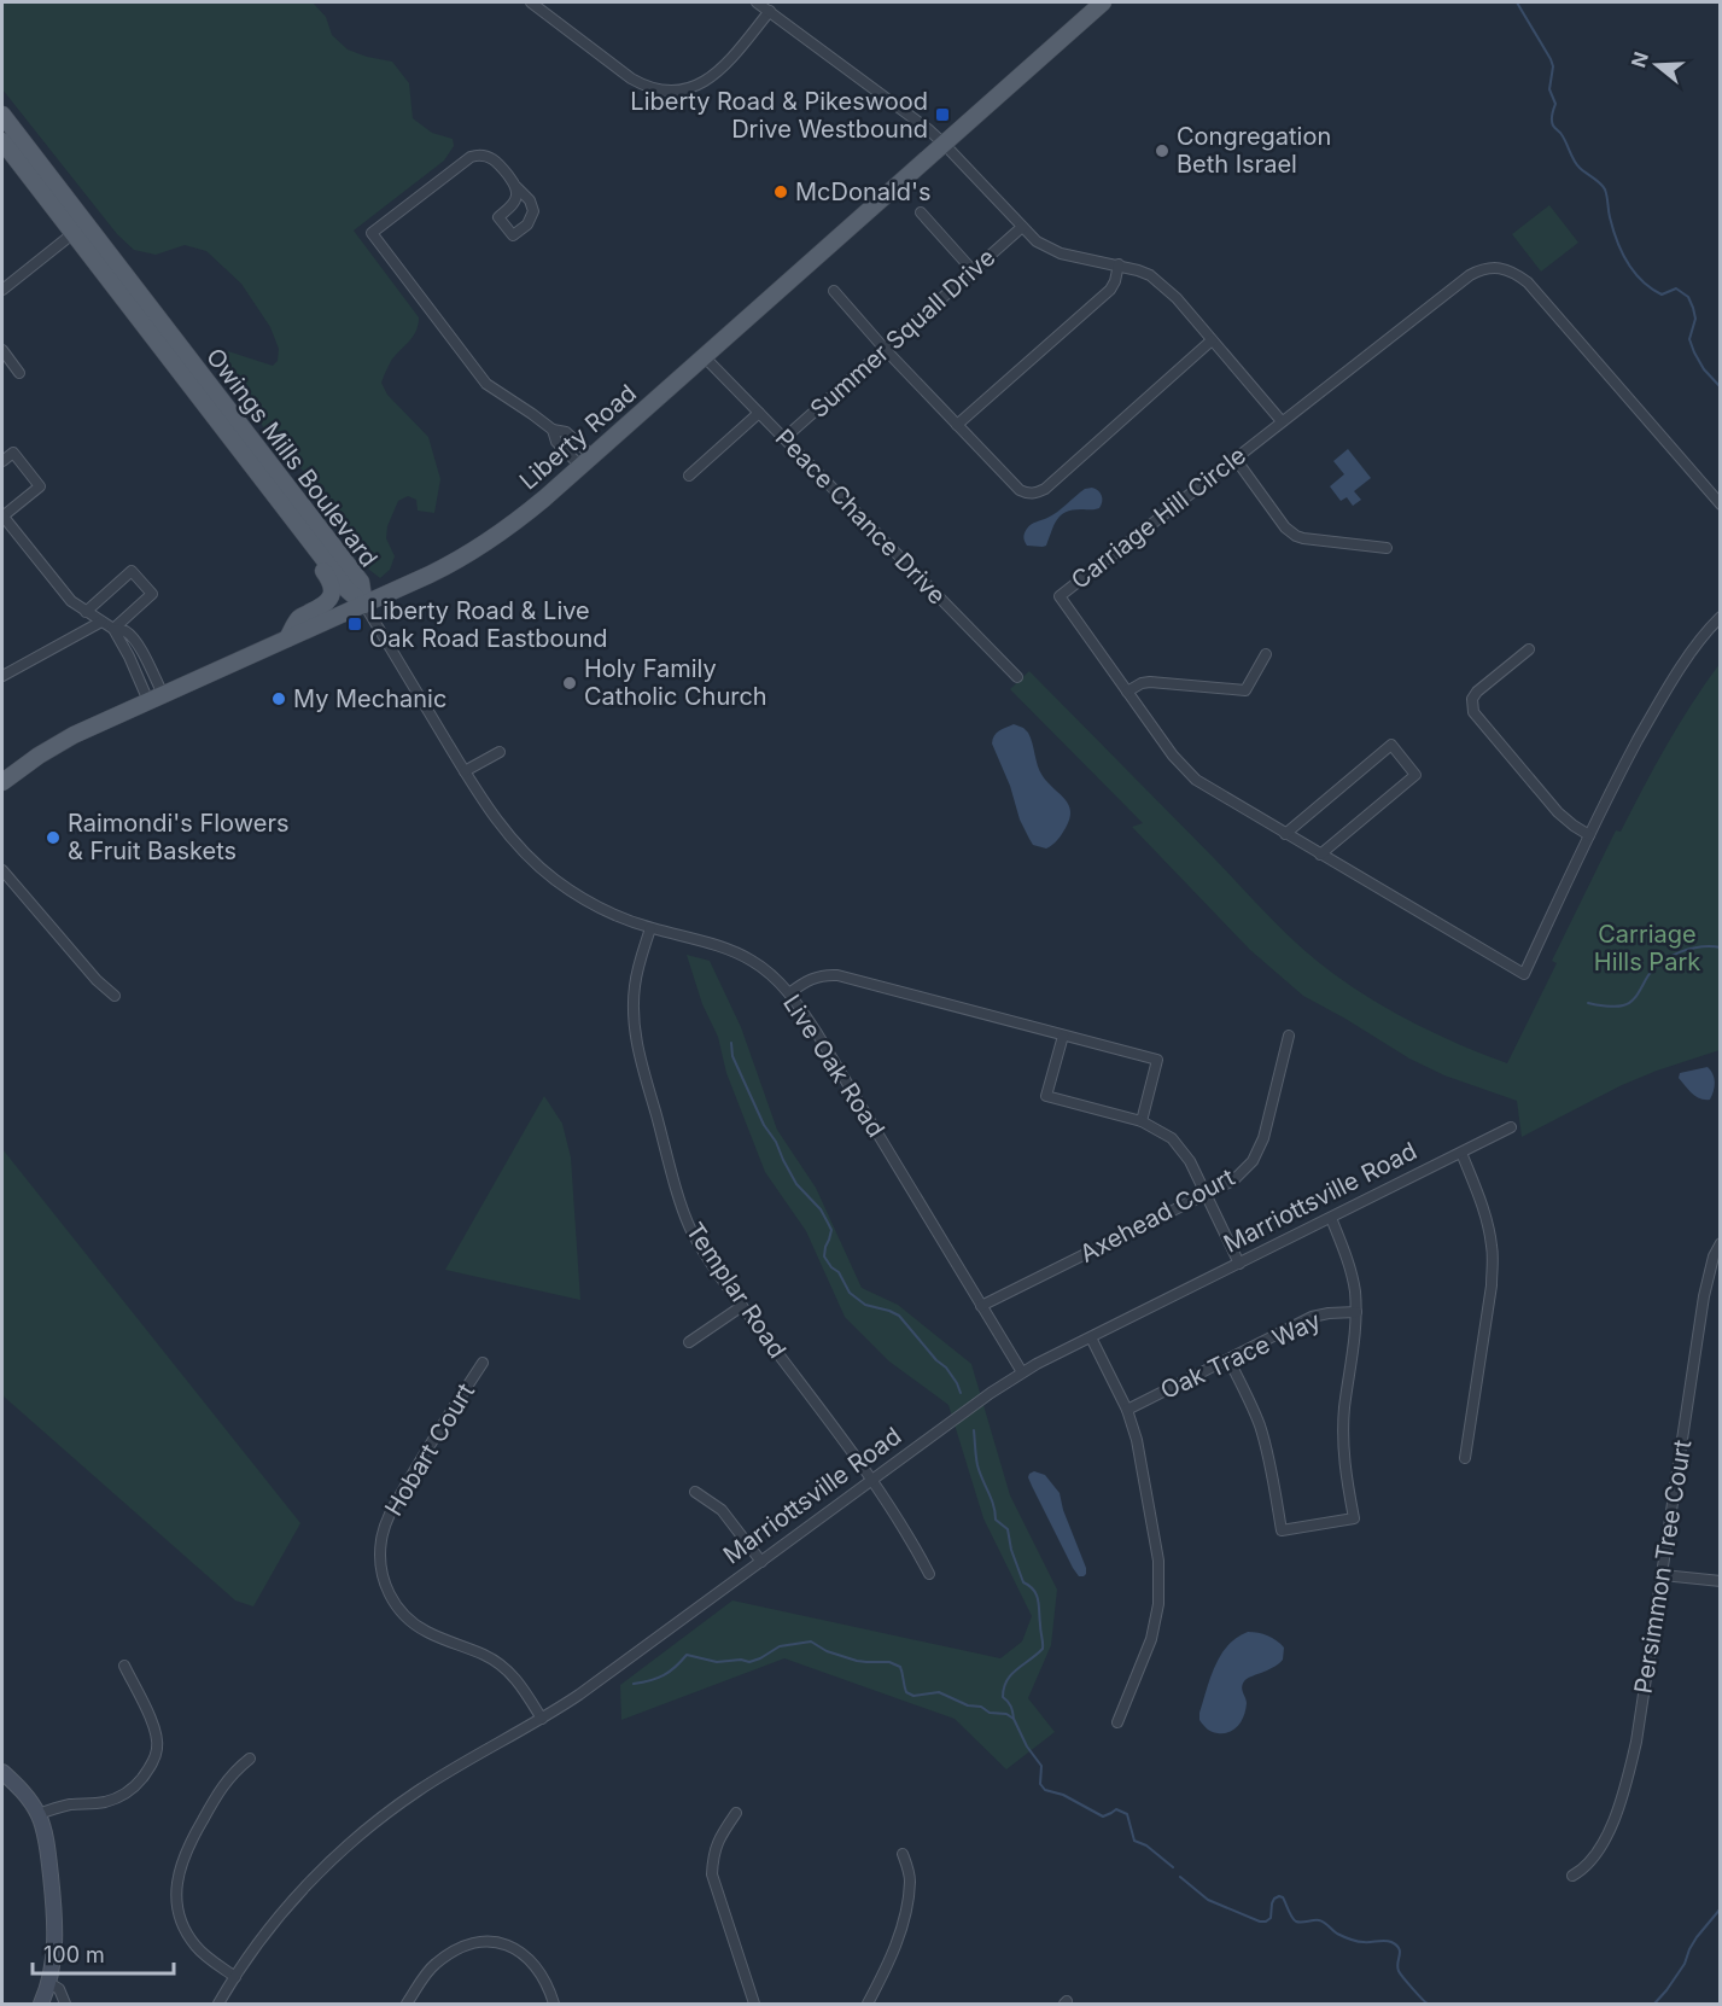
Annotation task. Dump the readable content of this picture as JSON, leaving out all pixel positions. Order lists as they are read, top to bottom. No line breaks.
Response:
{"streets":{"main road":["Liberty Road","Owings Mills Boulevard"],"street":["Summer Squall Drive","Peace Chance Drive","Carriage Hill Circle","Live Oak Road","Marriottsville Road","Axehead Court","Templar Road","Oak Trace Way","Hobart Court","Persimmon Tree Court"]},"crossings":[["Summer Squall Drive","Peace Chance Drive"],["Liberty Road","Owings Mills Boulevard"],["Liberty Road","Peace Chance Drive"],["Liberty Road","Live Oak Road"],["Owings Mills Boulevard","Live Oak Road"],["Live Oak Road","Marriottsville Road"],["Live Oak Road","Axehead Court"],["Live Oak Road","Templar Road"],["Marriottsville Road","Templar Road"],["Marriottsville Road","Hobart Court"]],"parks":["Carriage Hills Park"],"places":{"transit":["Liberty Road & Pikeswood Drive Westbound","Liberty Road & Live Oak Road Eastbound"],"other":["Congregation Beth Israel","McDonald's","Holy Family Catholic Church","My Mechanic","Raimondi's Flowers & Fruit Baskets"]},"scale_bar":"100 m","north":"left"}
